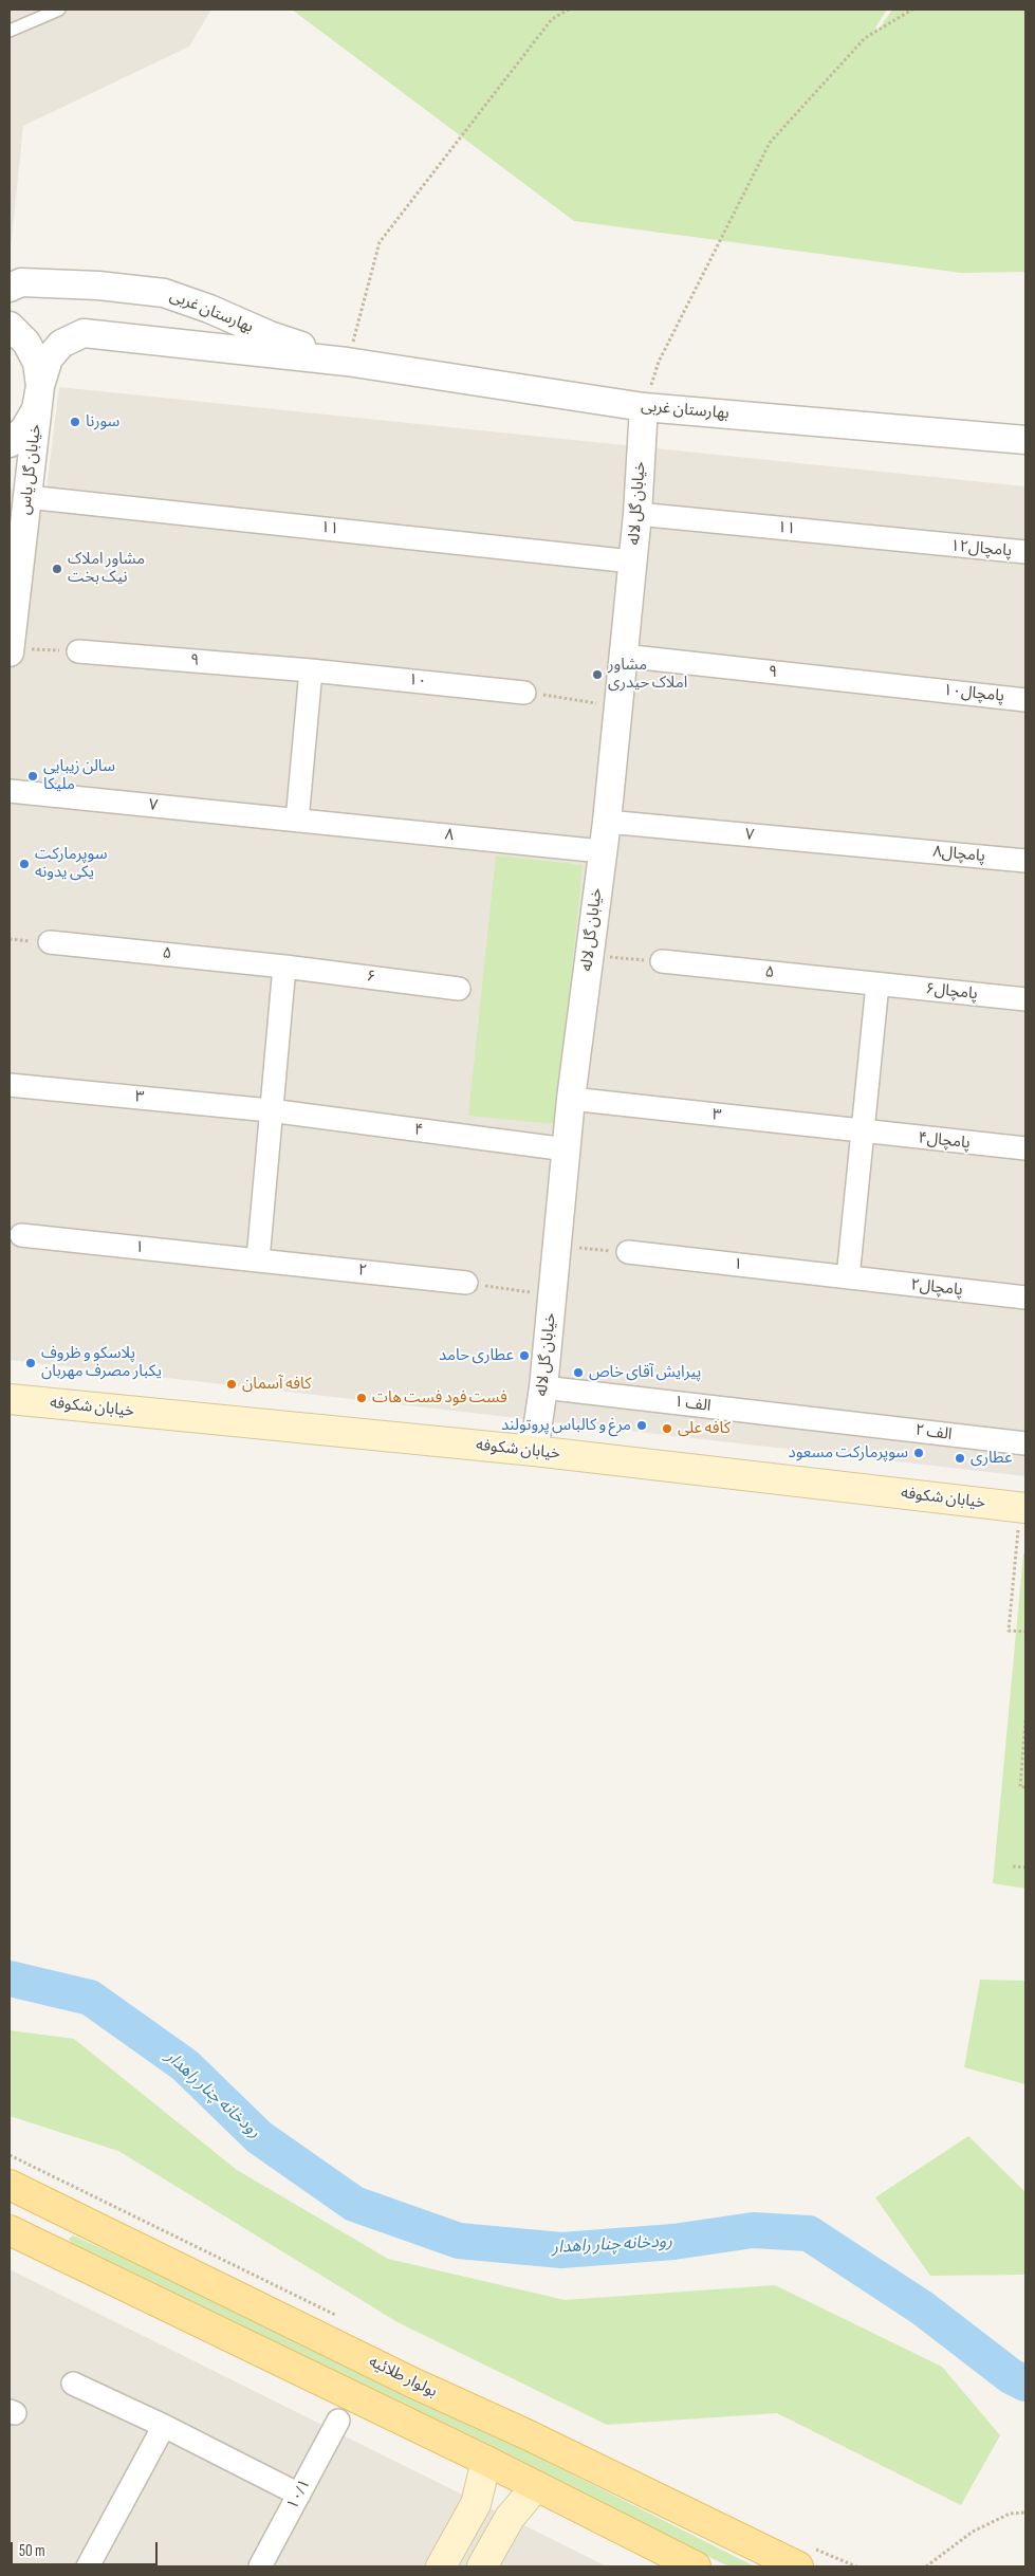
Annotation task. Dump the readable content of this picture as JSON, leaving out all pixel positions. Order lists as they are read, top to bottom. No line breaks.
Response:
{"streets":{"main road":["خیابان شکوفه","بولوار طلائیه"],"street":["بهارستان غربی","خیابان گل یاس","خیابان گل لاله","۱۱","پامچال۱۲","۹","۱۰","پامچال۱۰","۷","۸","پامچال۸","۵","۶","پامچال۶","۳","۴","پامچال۴","۱","۲","پامچال۲","۱ الف","۲ الف","۱۰/۱"]},"crossings":[["بهارستان غربی","خیابان گل یاس"],["بهارستان غربی","خیابان گل لاله"],["خیابان گل یاس","۱۱"],["خیابان گل لاله","۱۱"],["خیابان گل لاله","۹"],["خیابان گل لاله","۷"],["خیابان گل لاله","۸"],["خیابان گل لاله","۳"],["خیابان گل لاله","۴"],["خیابان گل لاله","۱ الف"],["خیابان گل لاله","خیابان شکوفه"],["۱۱","پامچال۱۲"],["۹","۱۰"],["۹","پامچال۱۰"],["۷","۸"],["۷","پامچال۸"],["۵","۶"],["۵","پامچال۶"],["۳","۴"],["۳","پامچال۴"],["۱","۲"],["۱","پامچال۲"],["۱ الف","۲ الف"]],"water":["رودخانه چنار راهدار"],"places":["سورنا","مشاور املاک نیک بخت","مشاور املاک حیدری","سالن زیبایی ملیکا","سوپرمارکت یکی یدونه","عطاری حامد","پلاسکو و ظروف یکبار مصرف مهربان","پیرایش آقای خاص","کافه آسمان","فست فود فست هات","مرغ و کالباس پروتولند","کافه علی","سوپرمارکت مسعود","عطاری"],"scale_bar":"50 m"}
